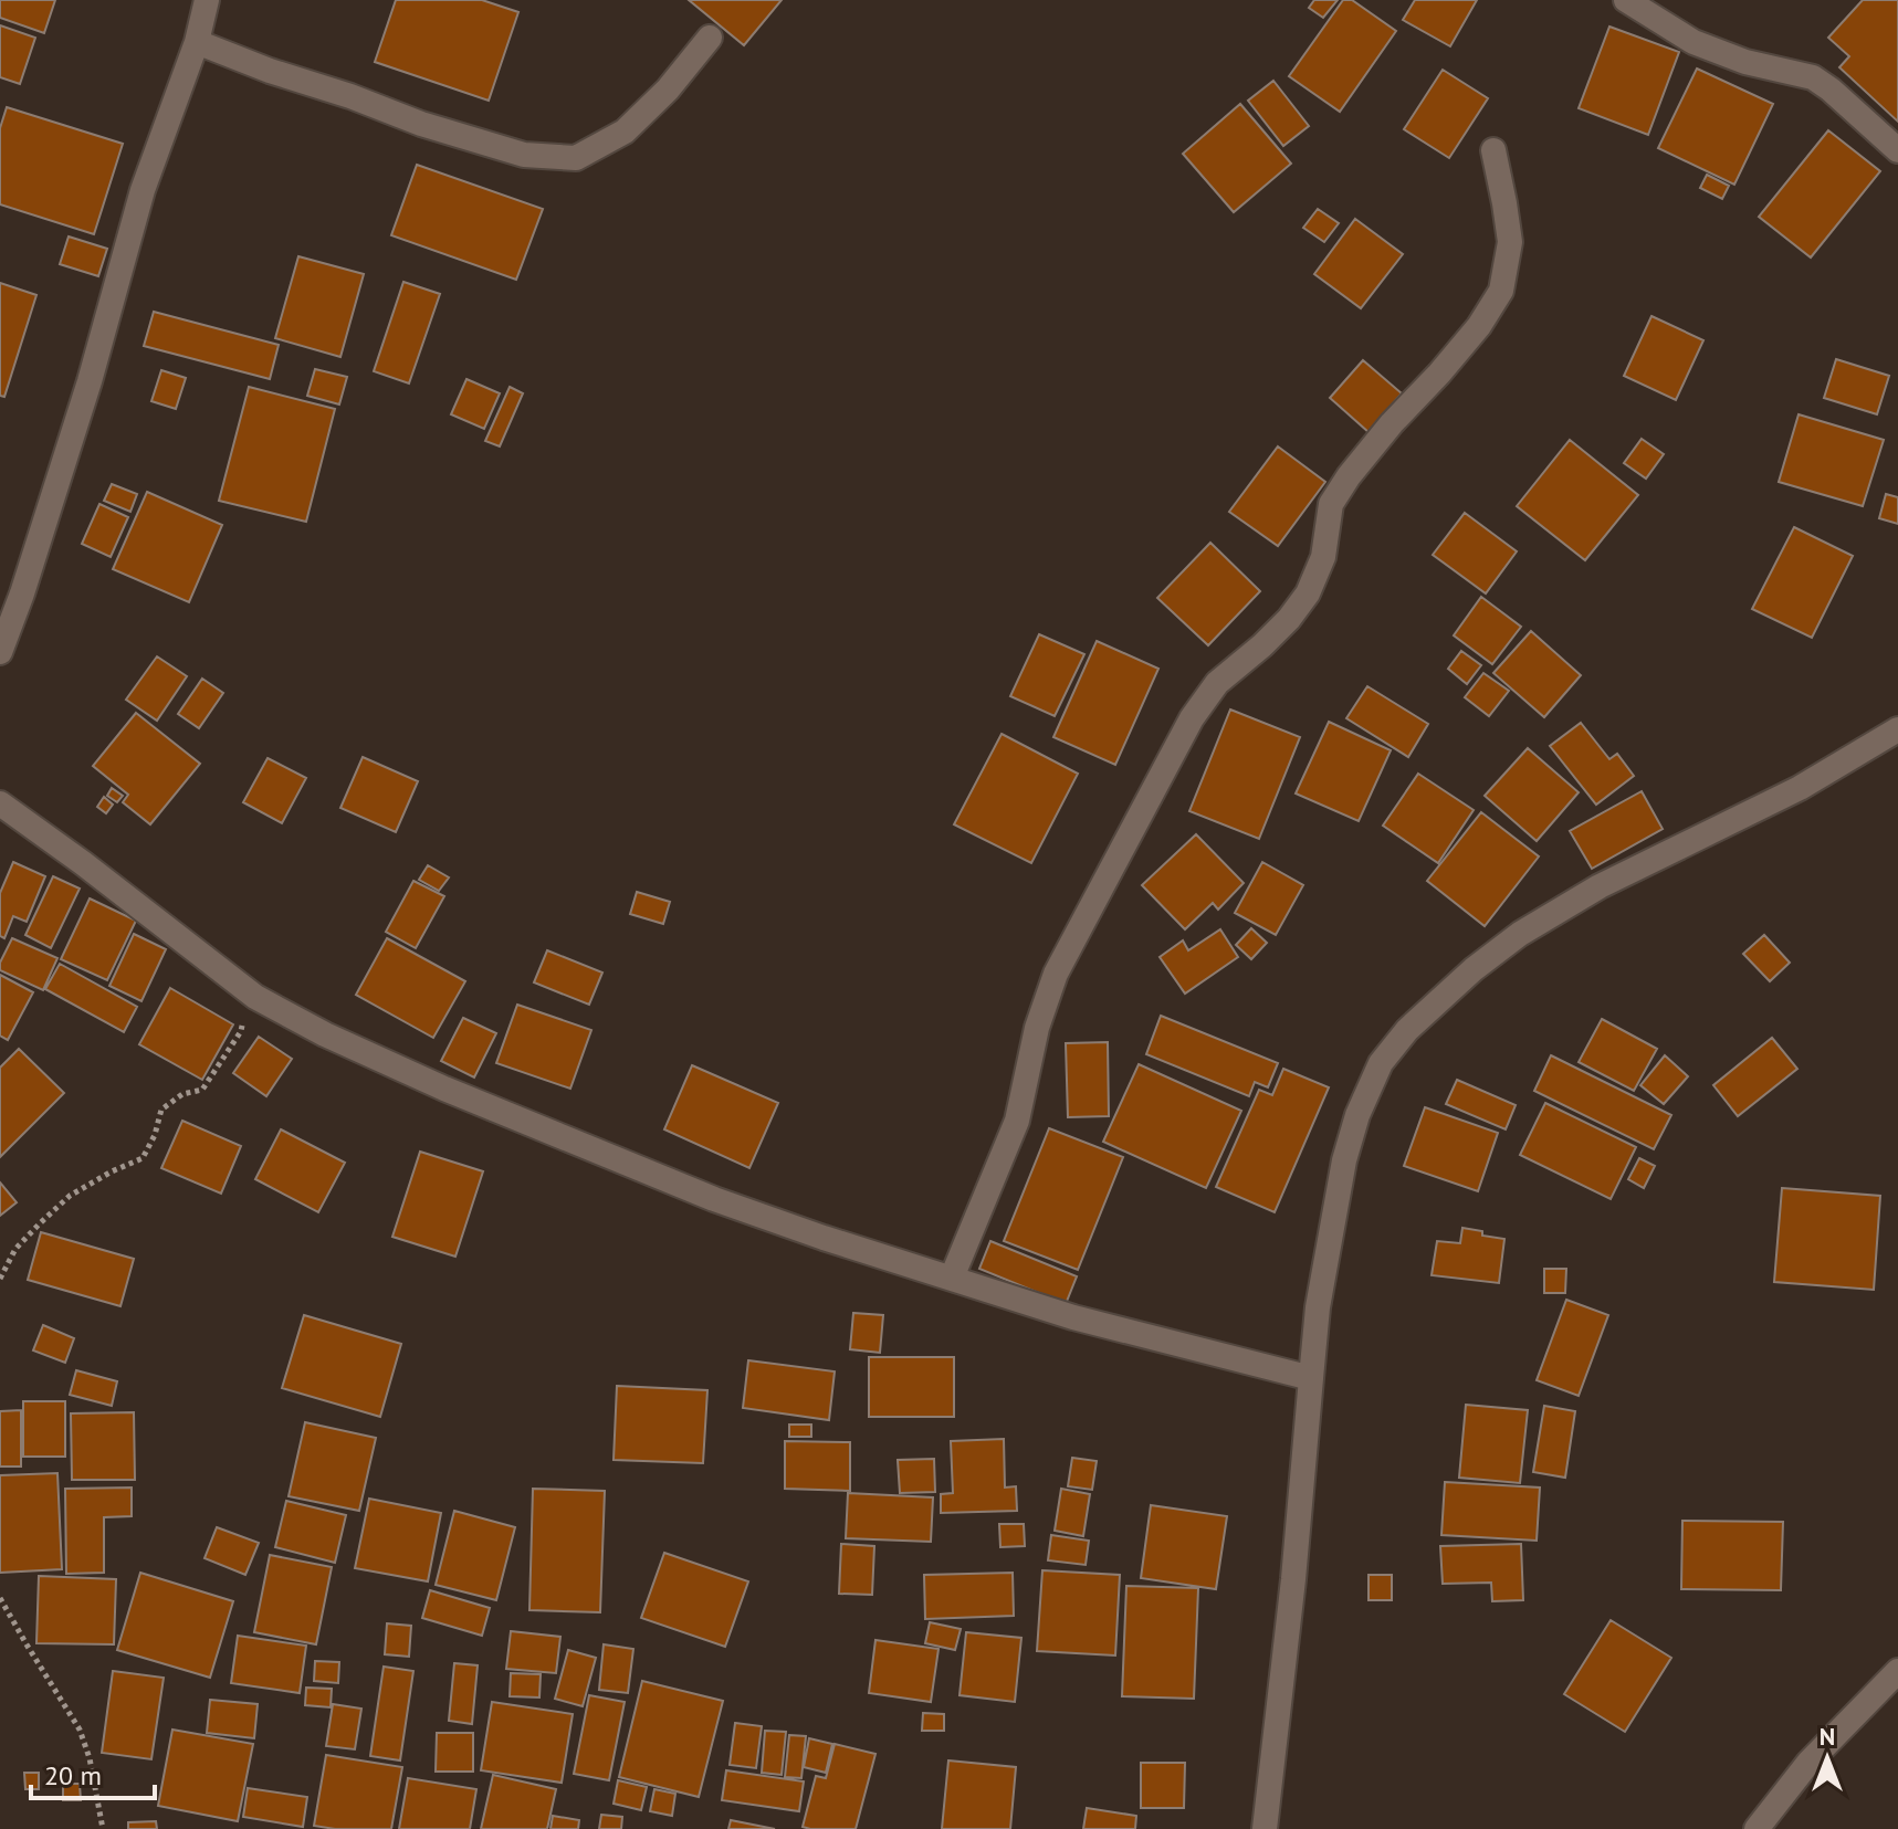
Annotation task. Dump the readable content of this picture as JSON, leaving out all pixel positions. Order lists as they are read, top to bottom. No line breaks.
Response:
{"scale_bar":"20 m","north":"top"}
